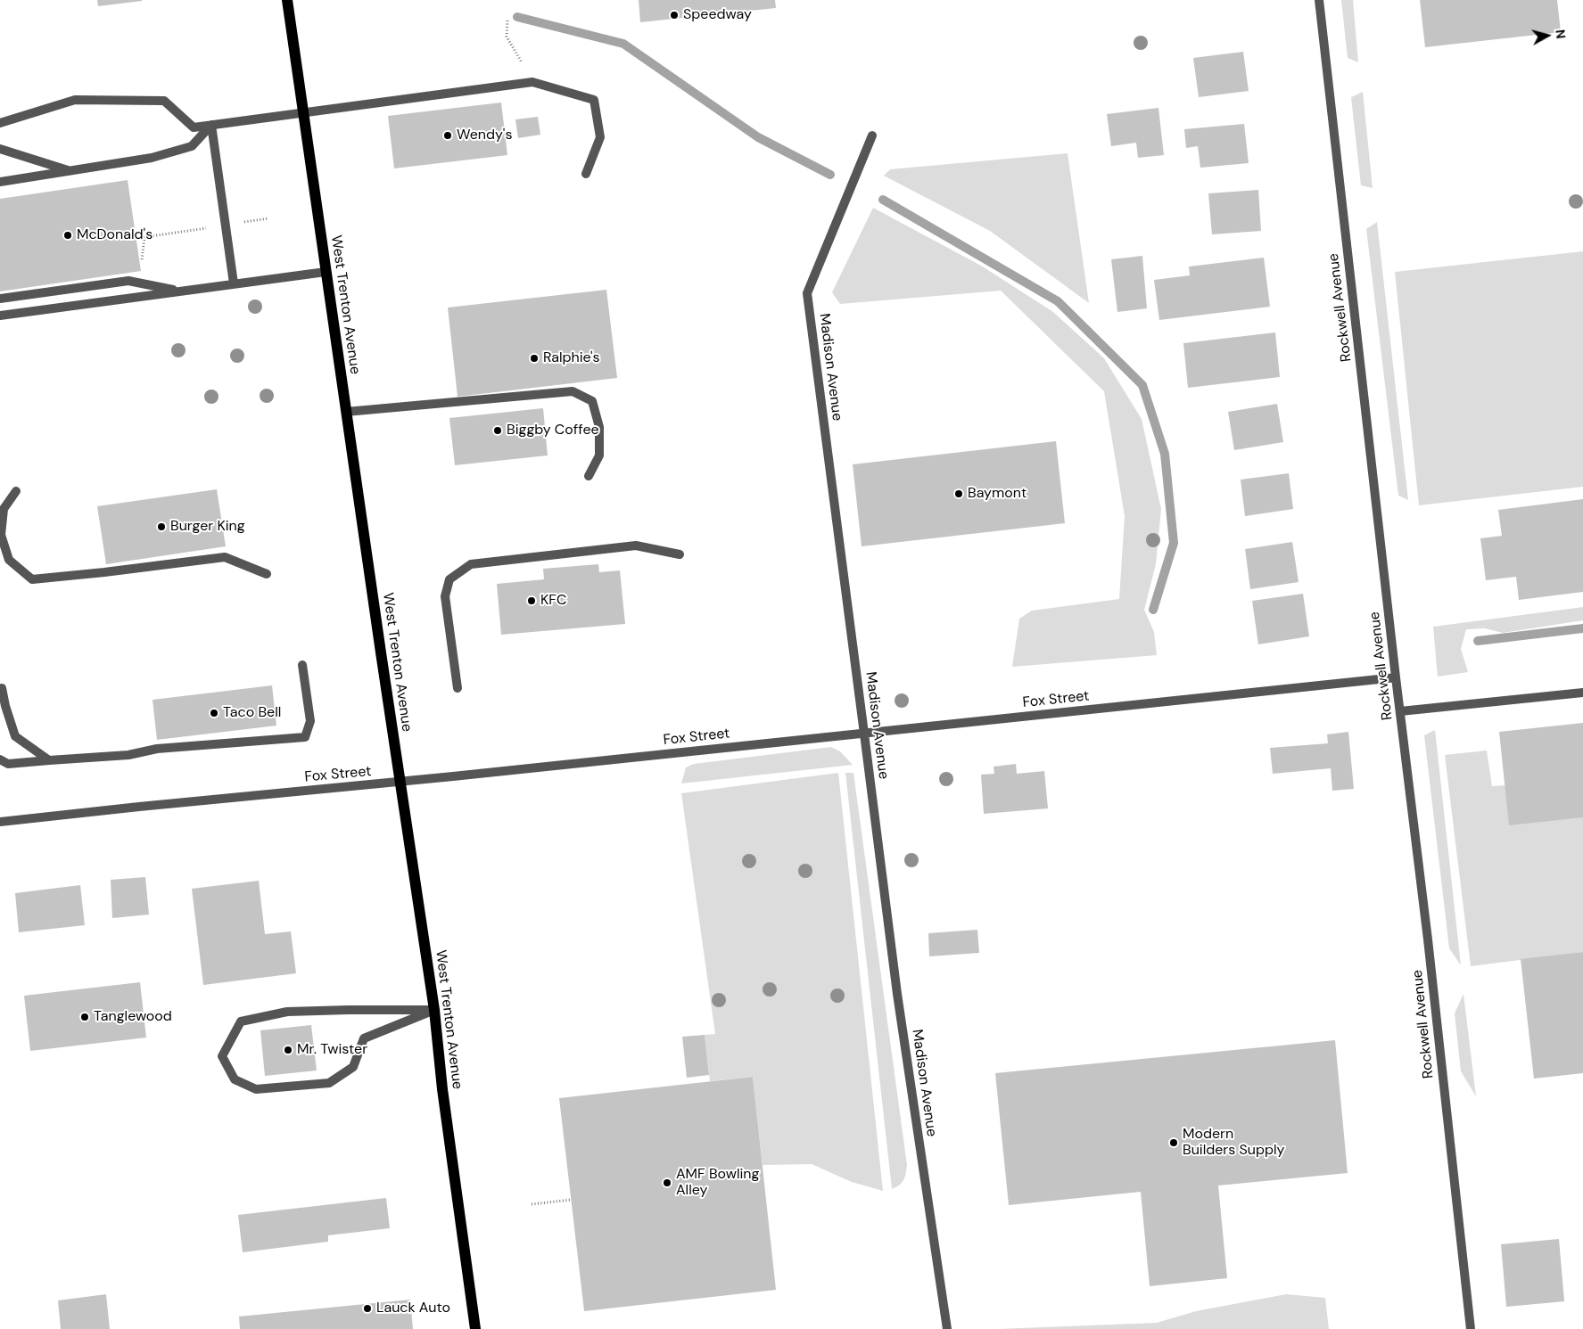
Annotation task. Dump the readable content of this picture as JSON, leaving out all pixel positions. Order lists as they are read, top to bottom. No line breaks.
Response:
{"streets":{"main road":["West Trenton Avenue"],"street":["Rockwell Avenue","Madison Avenue","Fox Street"]},"crossings":[["West Trenton Avenue","Fox Street"],["Rockwell Avenue","Fox Street"],["Madison Avenue","Fox Street"]],"places":["Speedway","Wendy's","McDonald's","Ralphie's","Biggby Coffee","Baymont","Burger King","KFC","Taco Bell","Tanglewood","Mr. Twister","Modern Builders Supply","AMF Bowling Alley","Lauck Auto"],"north":"right"}
